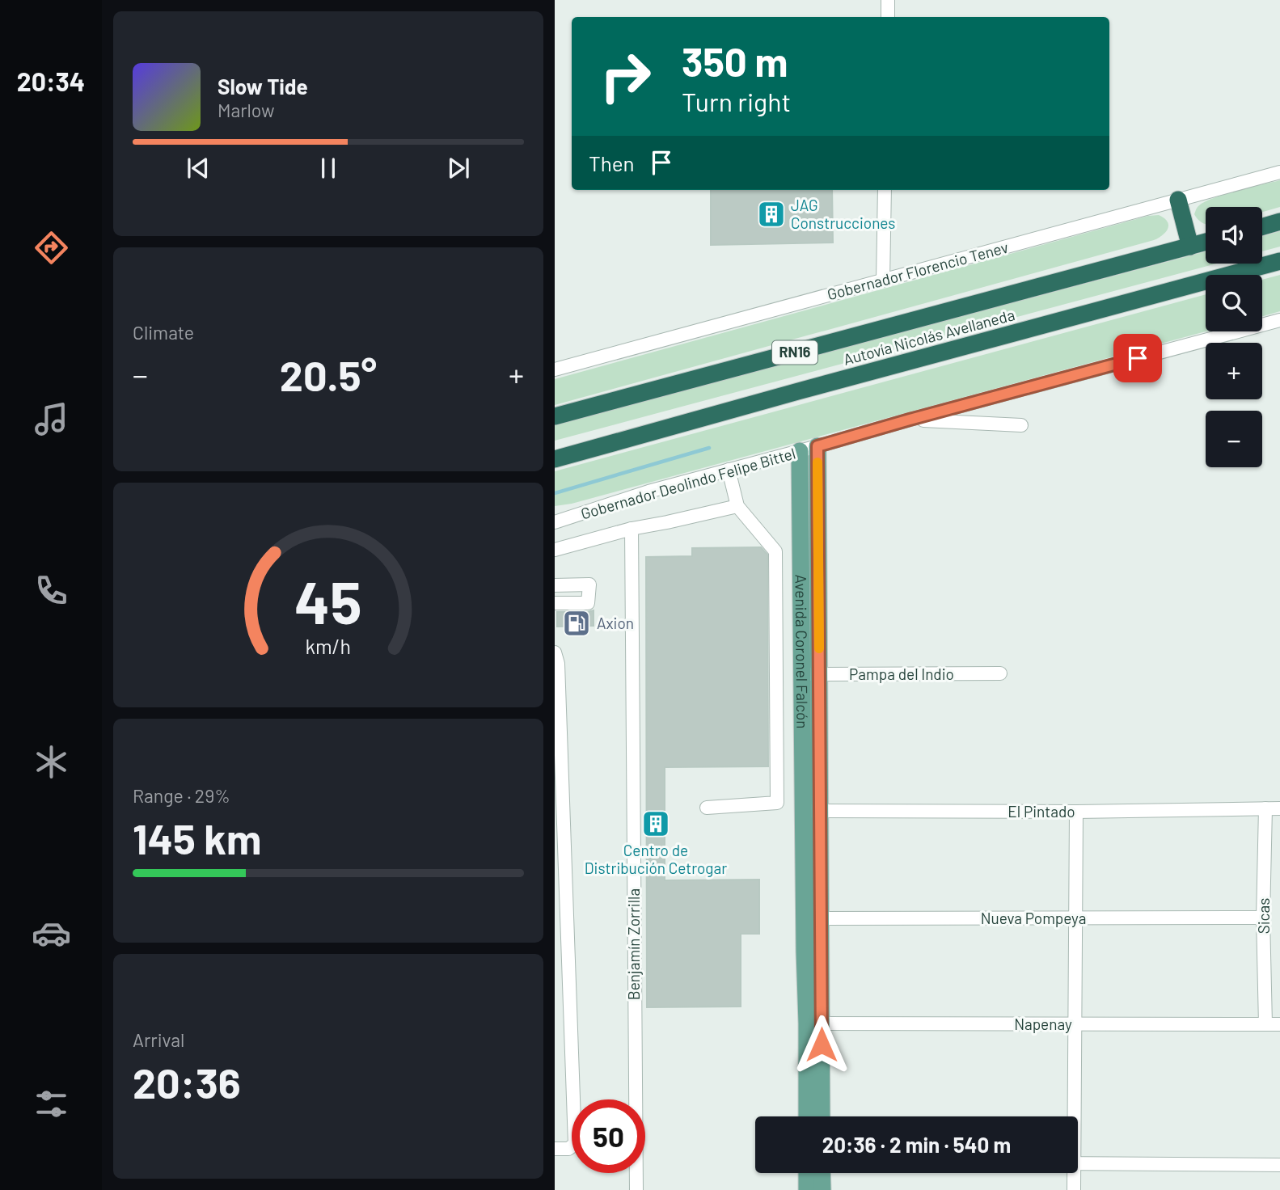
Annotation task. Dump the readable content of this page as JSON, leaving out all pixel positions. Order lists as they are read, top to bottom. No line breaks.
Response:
{"streets":{"highway":["Autovía Nicolás Avellaneda","RN16"],"main road":["Avenida Coronel Falcón"],"street":["Gobernador Florencio Tenev","Gobernador Deolindo Felipe Bittel","Pampa del Indio","El Pintado","Sicas","Nueva Pompeya","Benjamín Zorrilla","Napenay"]},"crossings":[["Gobernador Deolindo Felipe Bittel","Avenida Coronel Falcón"],["Avenida Coronel Falcón","Pampa del Indio"],["Avenida Coronel Falcón","El Pintado"],["Avenida Coronel Falcón","Nueva Pompeya"],["Avenida Coronel Falcón","Napenay"],["El Pintado","Sicas"],["Sicas","Nueva Pompeya"],["Sicas","Napenay"]],"places":{"building":["JAG Construcciones","Centro de Distribución Cetrogar"],"fuel station":["Axion"]},"page":{"tabs":"20:34","turn":["350 m","Turn right"],"song":["Slow Tide","Marlow"],"then":"Then","map_buttons":["+","−"],"tile":["Climate",["Range · 29%","145 km"],["Arrival","20:36"]],"heat":["−","20.5°","+"],"limit":"50","trip":"20:36 · 2 min · 540 m","gauge":["45","km/h"]}}
